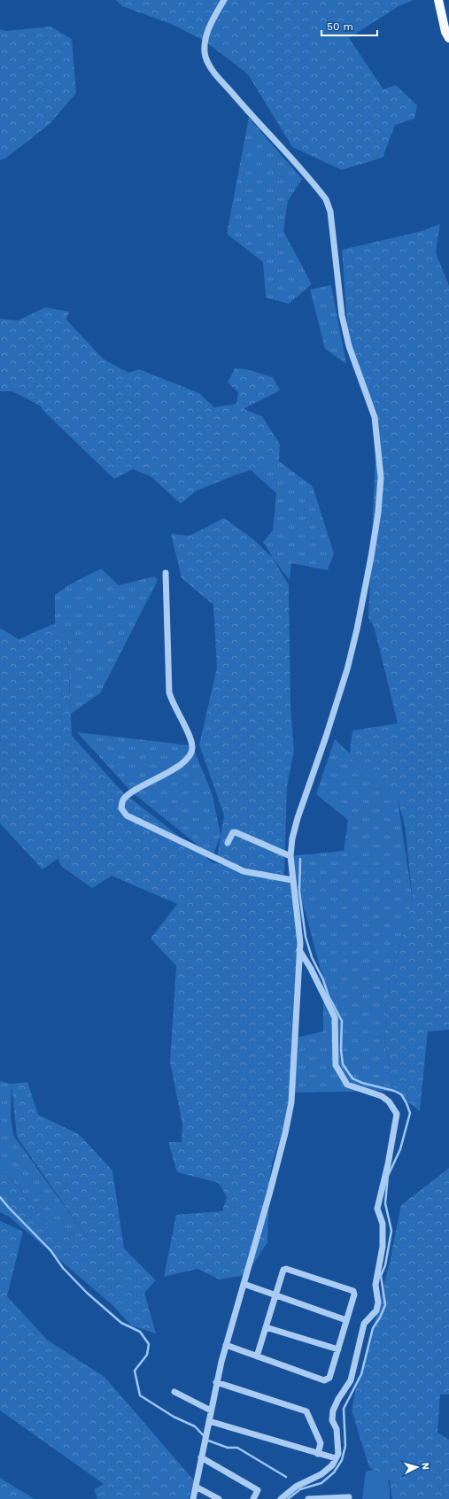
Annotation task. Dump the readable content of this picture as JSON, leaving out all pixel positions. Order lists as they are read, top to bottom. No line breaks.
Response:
{"scale_bar":"50 m","north":"right"}
